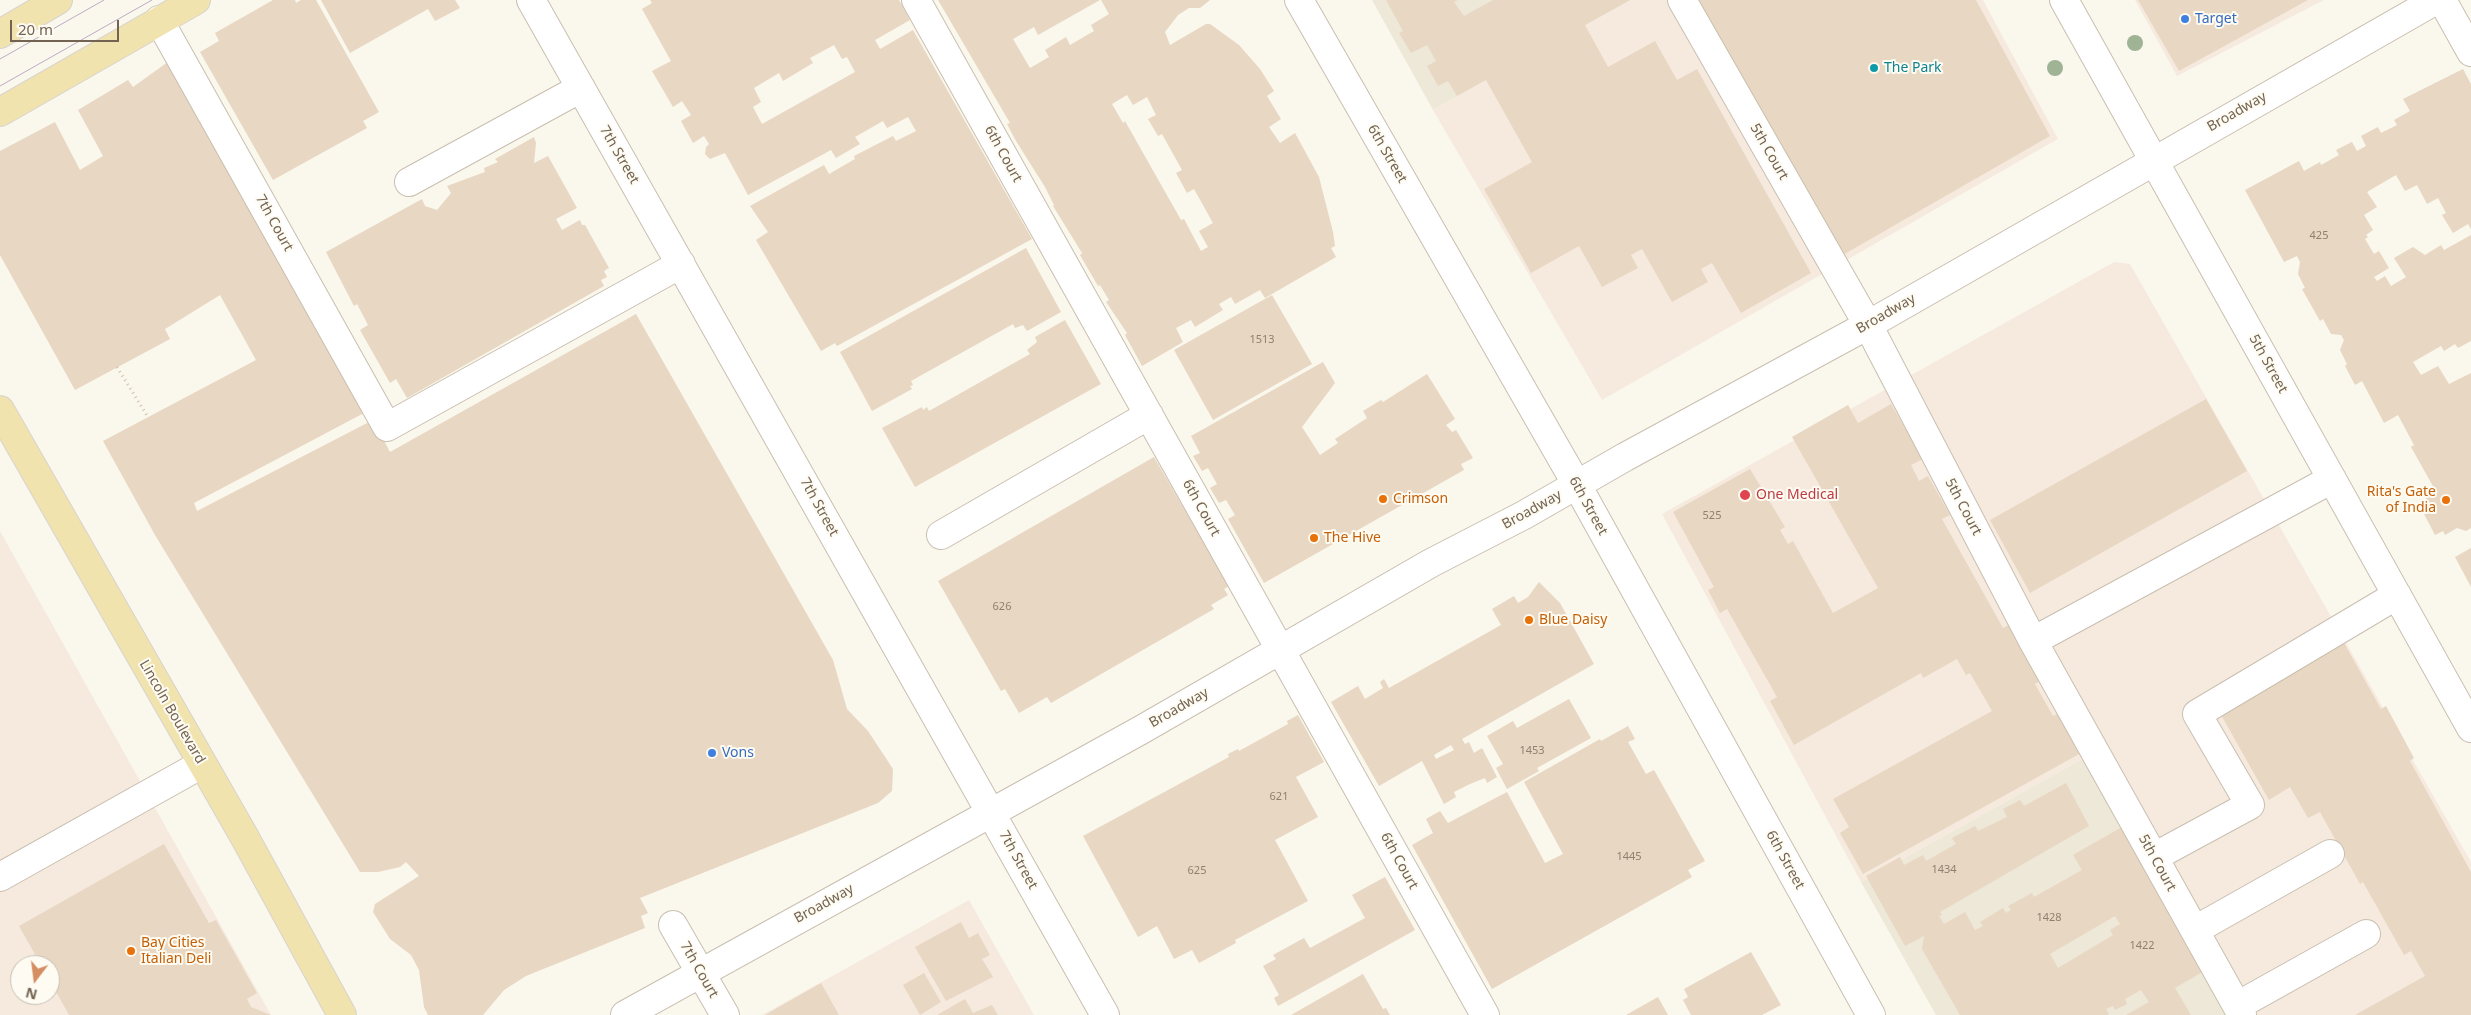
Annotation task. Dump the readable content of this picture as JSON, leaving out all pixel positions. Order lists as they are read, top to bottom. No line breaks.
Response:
{"streets":{"main road":["Lincoln Boulevard"],"street":["Broadway","5th Court","6th Court","6th Street","7th Street","7th Court","5th Street"]},"crossings":[["Broadway","5th Court"],["Broadway","6th Court"],["Broadway","6th Street"],["Broadway","7th Street"],["Broadway","7th Court"],["Broadway","5th Street"],["7th Street","7th Court"]],"places":["Target","The Park","One Medical","Crimson","Rita's Gate of India","The Hive","Blue Daisy","Vons","Bay Cities Italian Deli"],"house_numbers":["425","1513","525","626","1453","621","1445","1434","625","1428","1422"],"scale_bar":"20 m","north":"bottom"}
